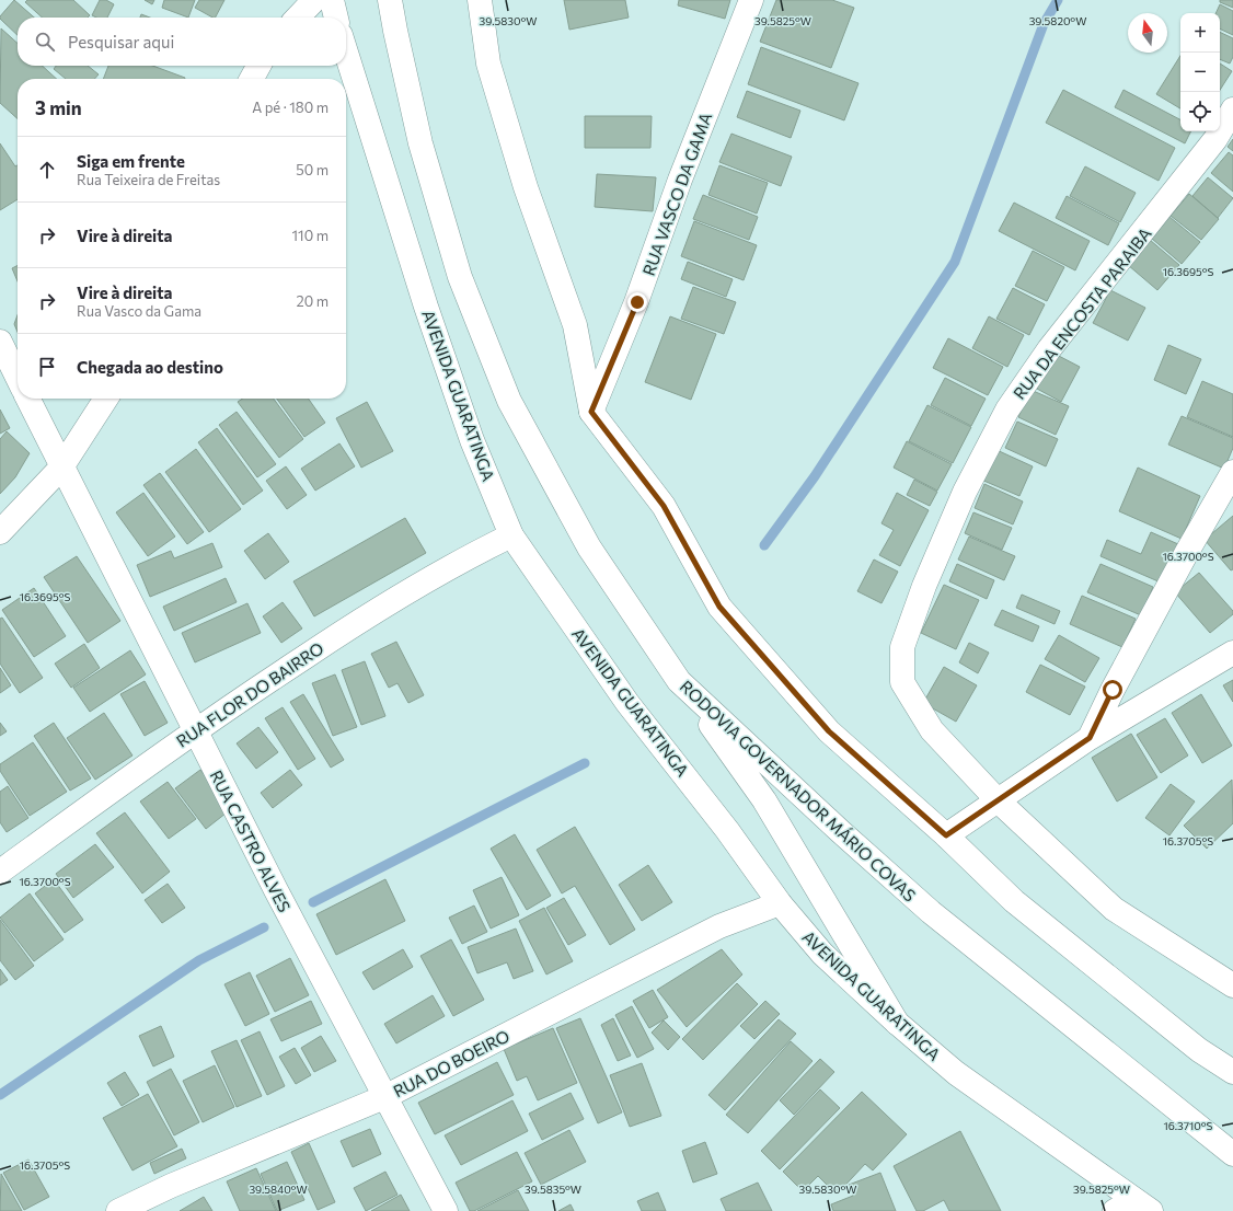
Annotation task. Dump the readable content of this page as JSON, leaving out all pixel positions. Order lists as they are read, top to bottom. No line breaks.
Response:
{"streets":{"main road":["RUA VASCO DA GAMA","RUA DA ENCOSTA PARAIBA","AVENIDA GUARATINGA","RUA FLOR DO BAIRRO","RODOVIA GOVERNADOR MÁRIO COVAS","RUA CASTRO ALVES","RUA DO BOEIRO"]},"crossings":[["AVENIDA GUARATINGA","RUA FLOR DO BAIRRO"],["AVENIDA GUARATINGA","RUA DO BOEIRO"],["RUA FLOR DO BAIRRO","RUA CASTRO ALVES"],["RUA CASTRO ALVES","RUA DO BOEIRO"]],"north":"top","page":{"map_buttons":["+","−"],"search":"Pesquisar aqui","heading":["3 min","A pé · 180 m"],"list":[["Siga em frente","Rua Teixeira de Freitas","50 m"],["Vire à direita","110 m"],["Vire à direita","Rua Vasco da Gama","20 m"],"Chegada ao destino"]},"coordinates":["39.5830°W","39.5825°W","39.5820°W","16.3695°S","16.3700°S","16.3705°S","16.3710°S","39.5840°W","39.5835°W"]}
